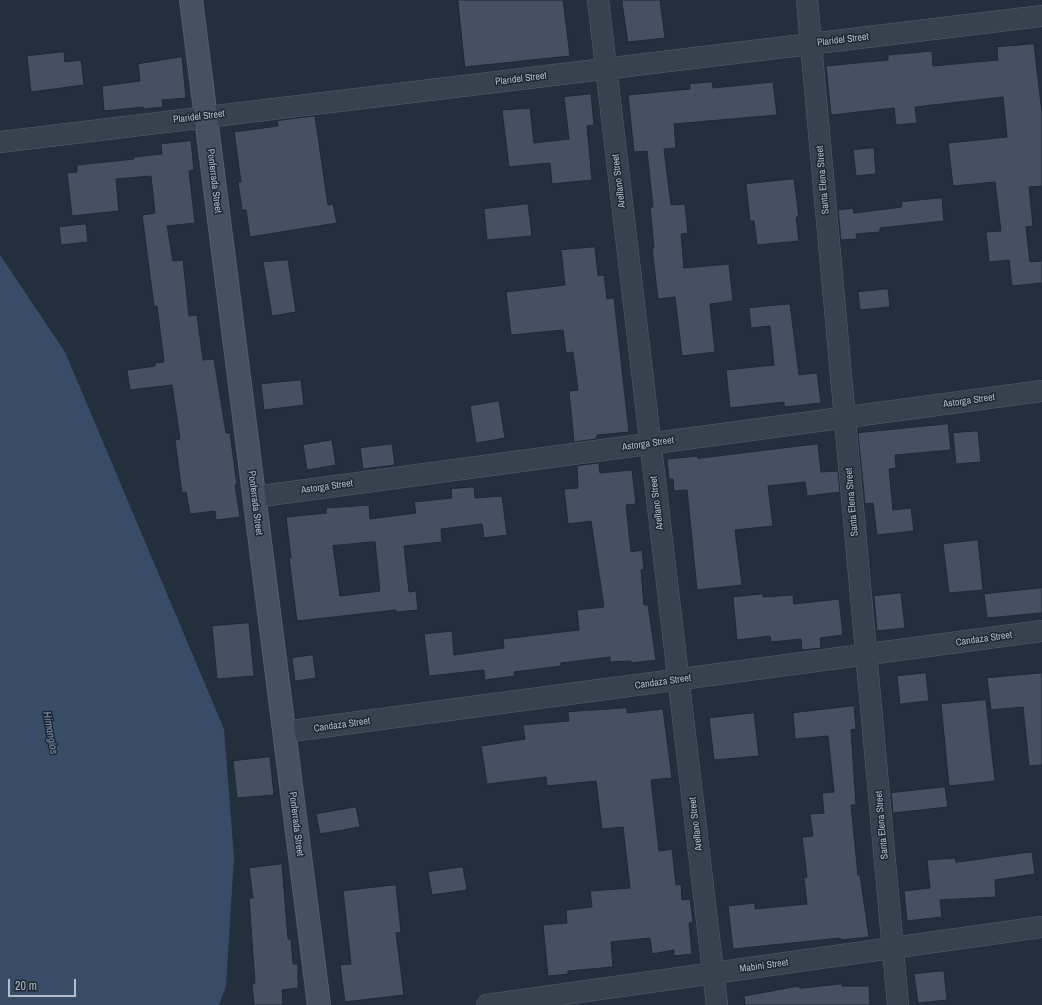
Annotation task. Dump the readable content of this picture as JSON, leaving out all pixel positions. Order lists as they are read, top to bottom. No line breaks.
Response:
{"streets":{"street":["Plaridel Street","Santa Elena Street","Ponferrada Street","Arellano Street","Astorga Street","Candaza Street","Mabini Street"]},"crossings":[["Plaridel Street","Santa Elena Street"],["Plaridel Street","Ponferrada Street"],["Plaridel Street","Arellano Street"],["Santa Elena Street","Astorga Street"],["Santa Elena Street","Candaza Street"],["Santa Elena Street","Mabini Street"],["Ponferrada Street","Astorga Street"],["Ponferrada Street","Candaza Street"],["Arellano Street","Astorga Street"],["Arellano Street","Candaza Street"],["Arellano Street","Mabini Street"]],"water":["Himanglos"],"scale_bar":"20 m"}
